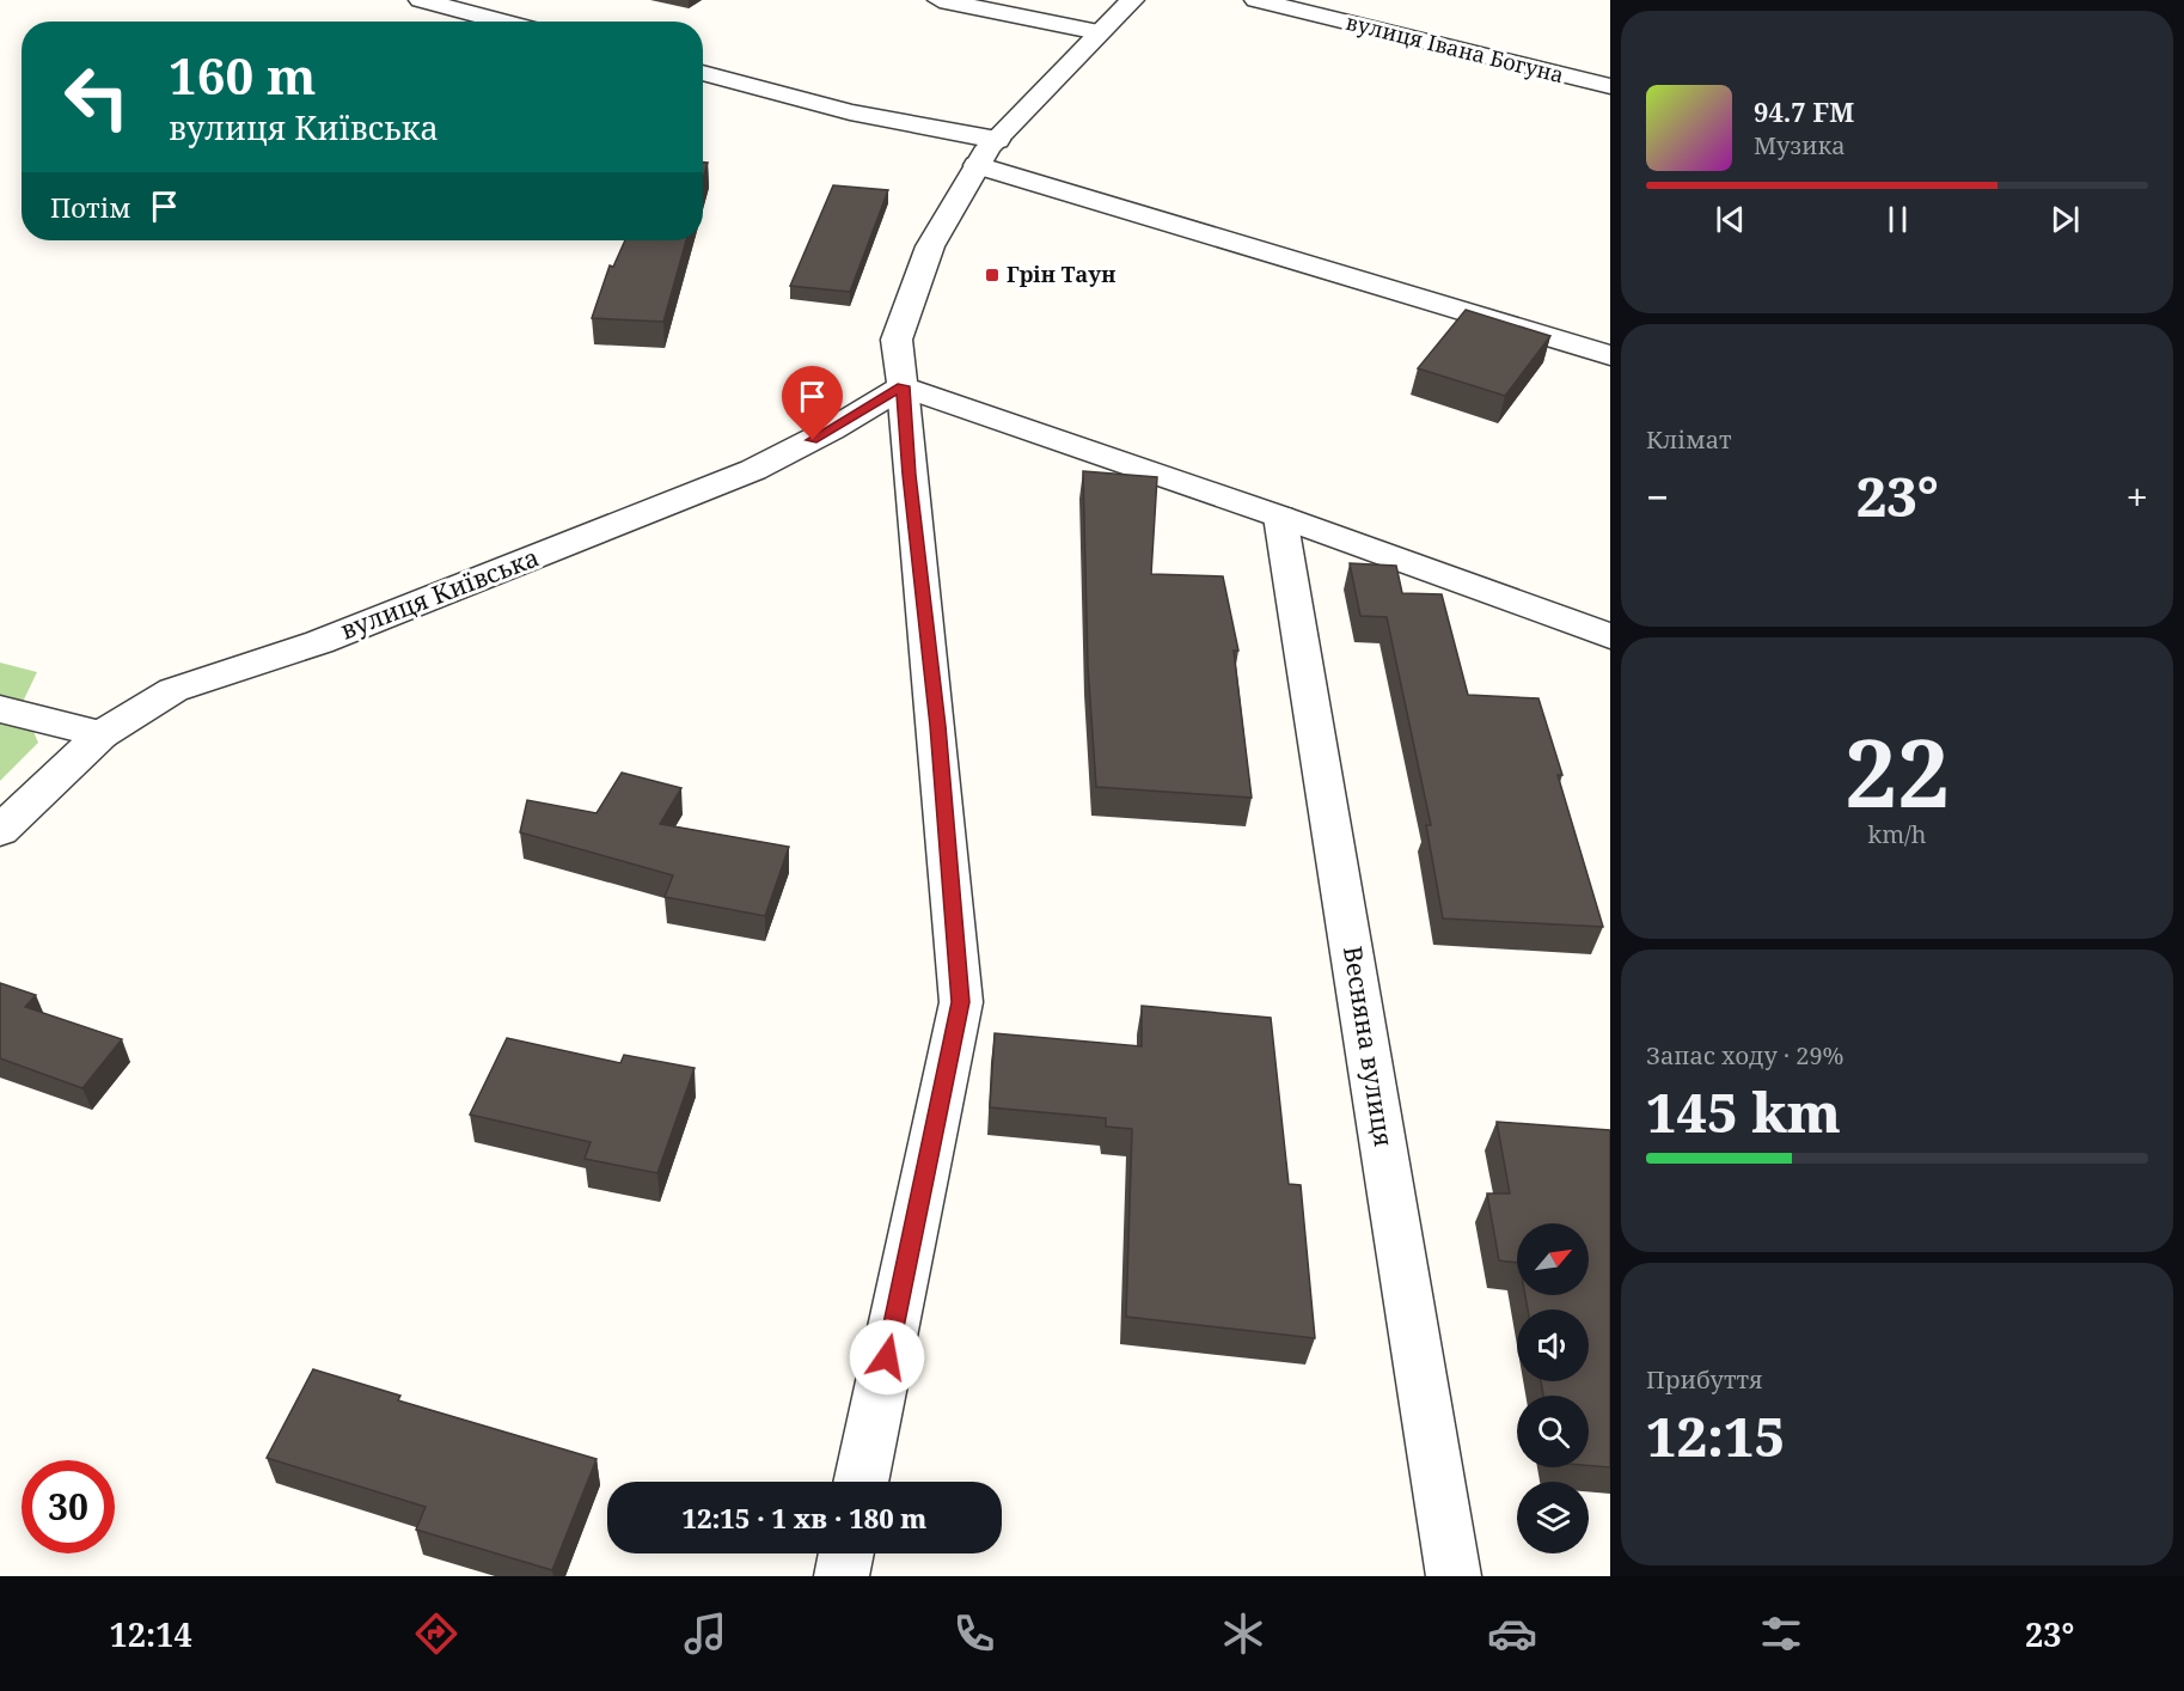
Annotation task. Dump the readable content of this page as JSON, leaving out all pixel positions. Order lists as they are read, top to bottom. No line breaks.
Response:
{"streets":{"street":["вулиця Івана Богуна","вулиця Київська","Весняна вулиця"]},"places":{"transit":["Грін Таун"]},"north":"top right","page":{"turn":["160 m","вулиця Київська"],"song":["94.7 FM","Музика"],"then":"Потім","tile":["Клімат",["22","km/h"],["Запас ходу · 29%","145 km"],["Прибуття","12:15"]],"heat":["−","23°","+"],"limit":"30","trip":"12:15 · 1 хв · 180 m","tabs":["12:14","23°"]}}
